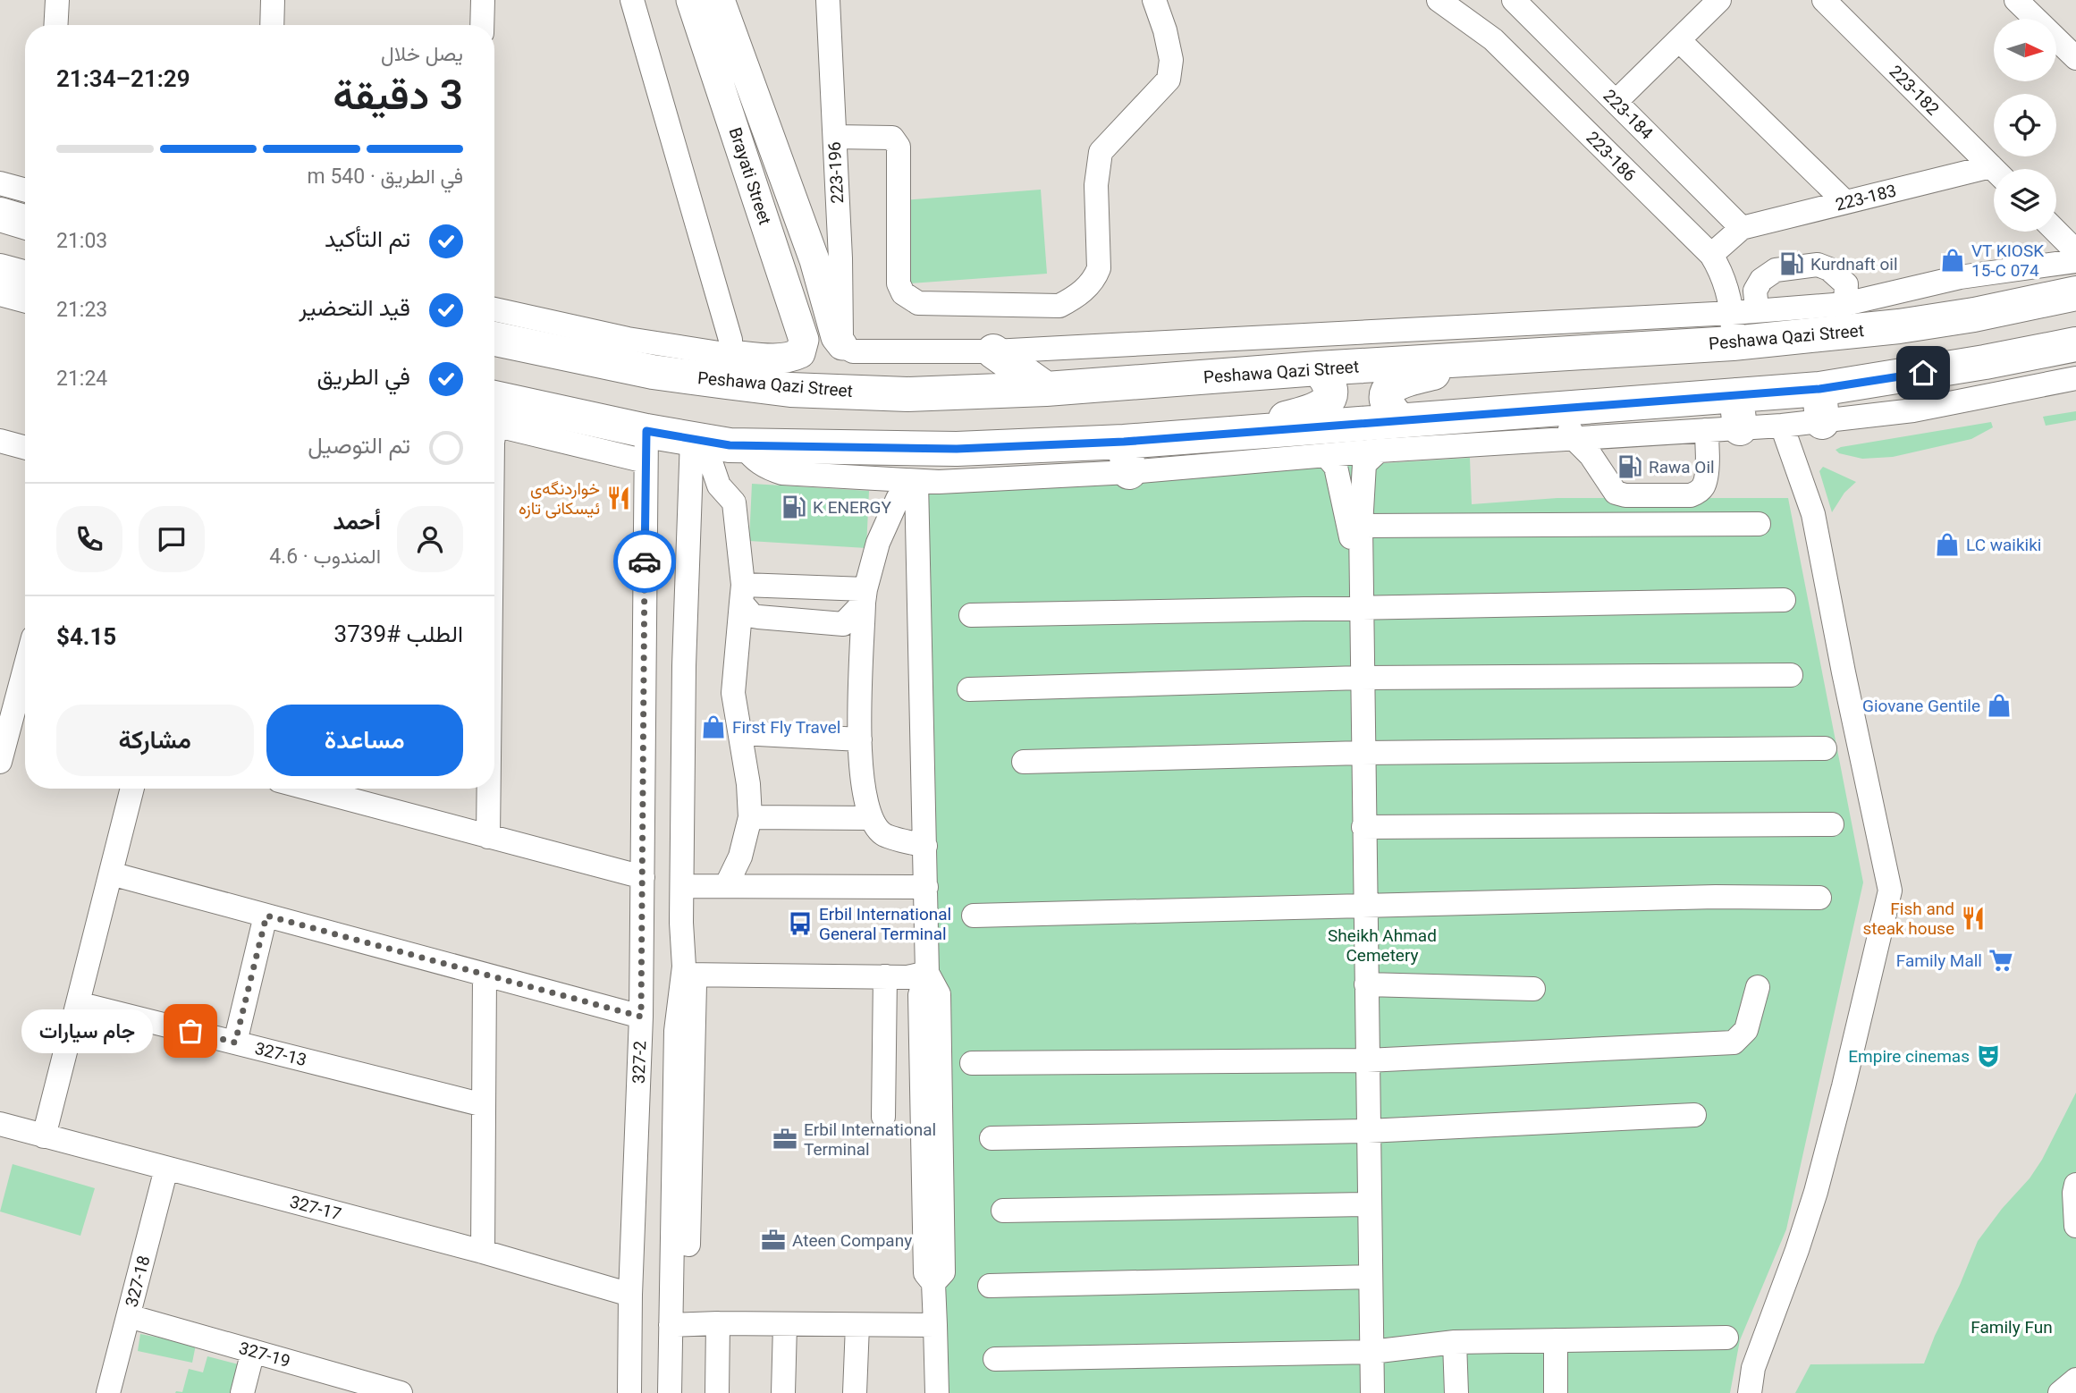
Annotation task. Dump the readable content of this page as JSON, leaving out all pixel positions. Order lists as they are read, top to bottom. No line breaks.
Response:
{"streets":{"highway":["Peshawa Qazi Street"],"main road":["Brayati Street"],"street":["223-182","223-184","223-186","223-196","223-183","327-13","327-2","327-17","327-18","327-19"]},"crossings":[["223-184","223-183"],["223-186","Peshawa Qazi Street"],["223-196","Brayati Street"],["Brayati Street","Peshawa Qazi Street"],["327-2","327-17"],["327-17","327-18"],["327-18","327-19"]],"parks":["Sheikh Ahmad Cemetery","Family Fun"],"places":{"shop":["VT KIOSK 15-C 074","LC waikiki","Giovane Gentile","First Fly Travel"],"fuel station":["Kurdnaft oil","Rawa Oil","K ENERGY"],"restaurant":["خواردنگەی ئیسکانی تازە","Fish and steak house"],"bus stop":["Erbil International General Terminal"],"supermarket":["Family Mall"],"other":["جام سيارات"],"theatre":["Empire cinemas"],"office":["Erbil International Terminal","Ateen Company"]},"north":"right","page":{"heading":["3 دقيقة","يصل خلال","21:29–21:34"],"panel":["أحمد","المندوب · 4.6","الطلب #3739","$4.15"],"bar":"في الطريق · 540 m","list":[["تم التأكيد","21:03"],["قيد التحضير","21:23"],["في الطريق","21:24"],"تم التوصيل"],"buttons":["مساعدة","مشاركة"],"bubble":"جام سيارات"}}
